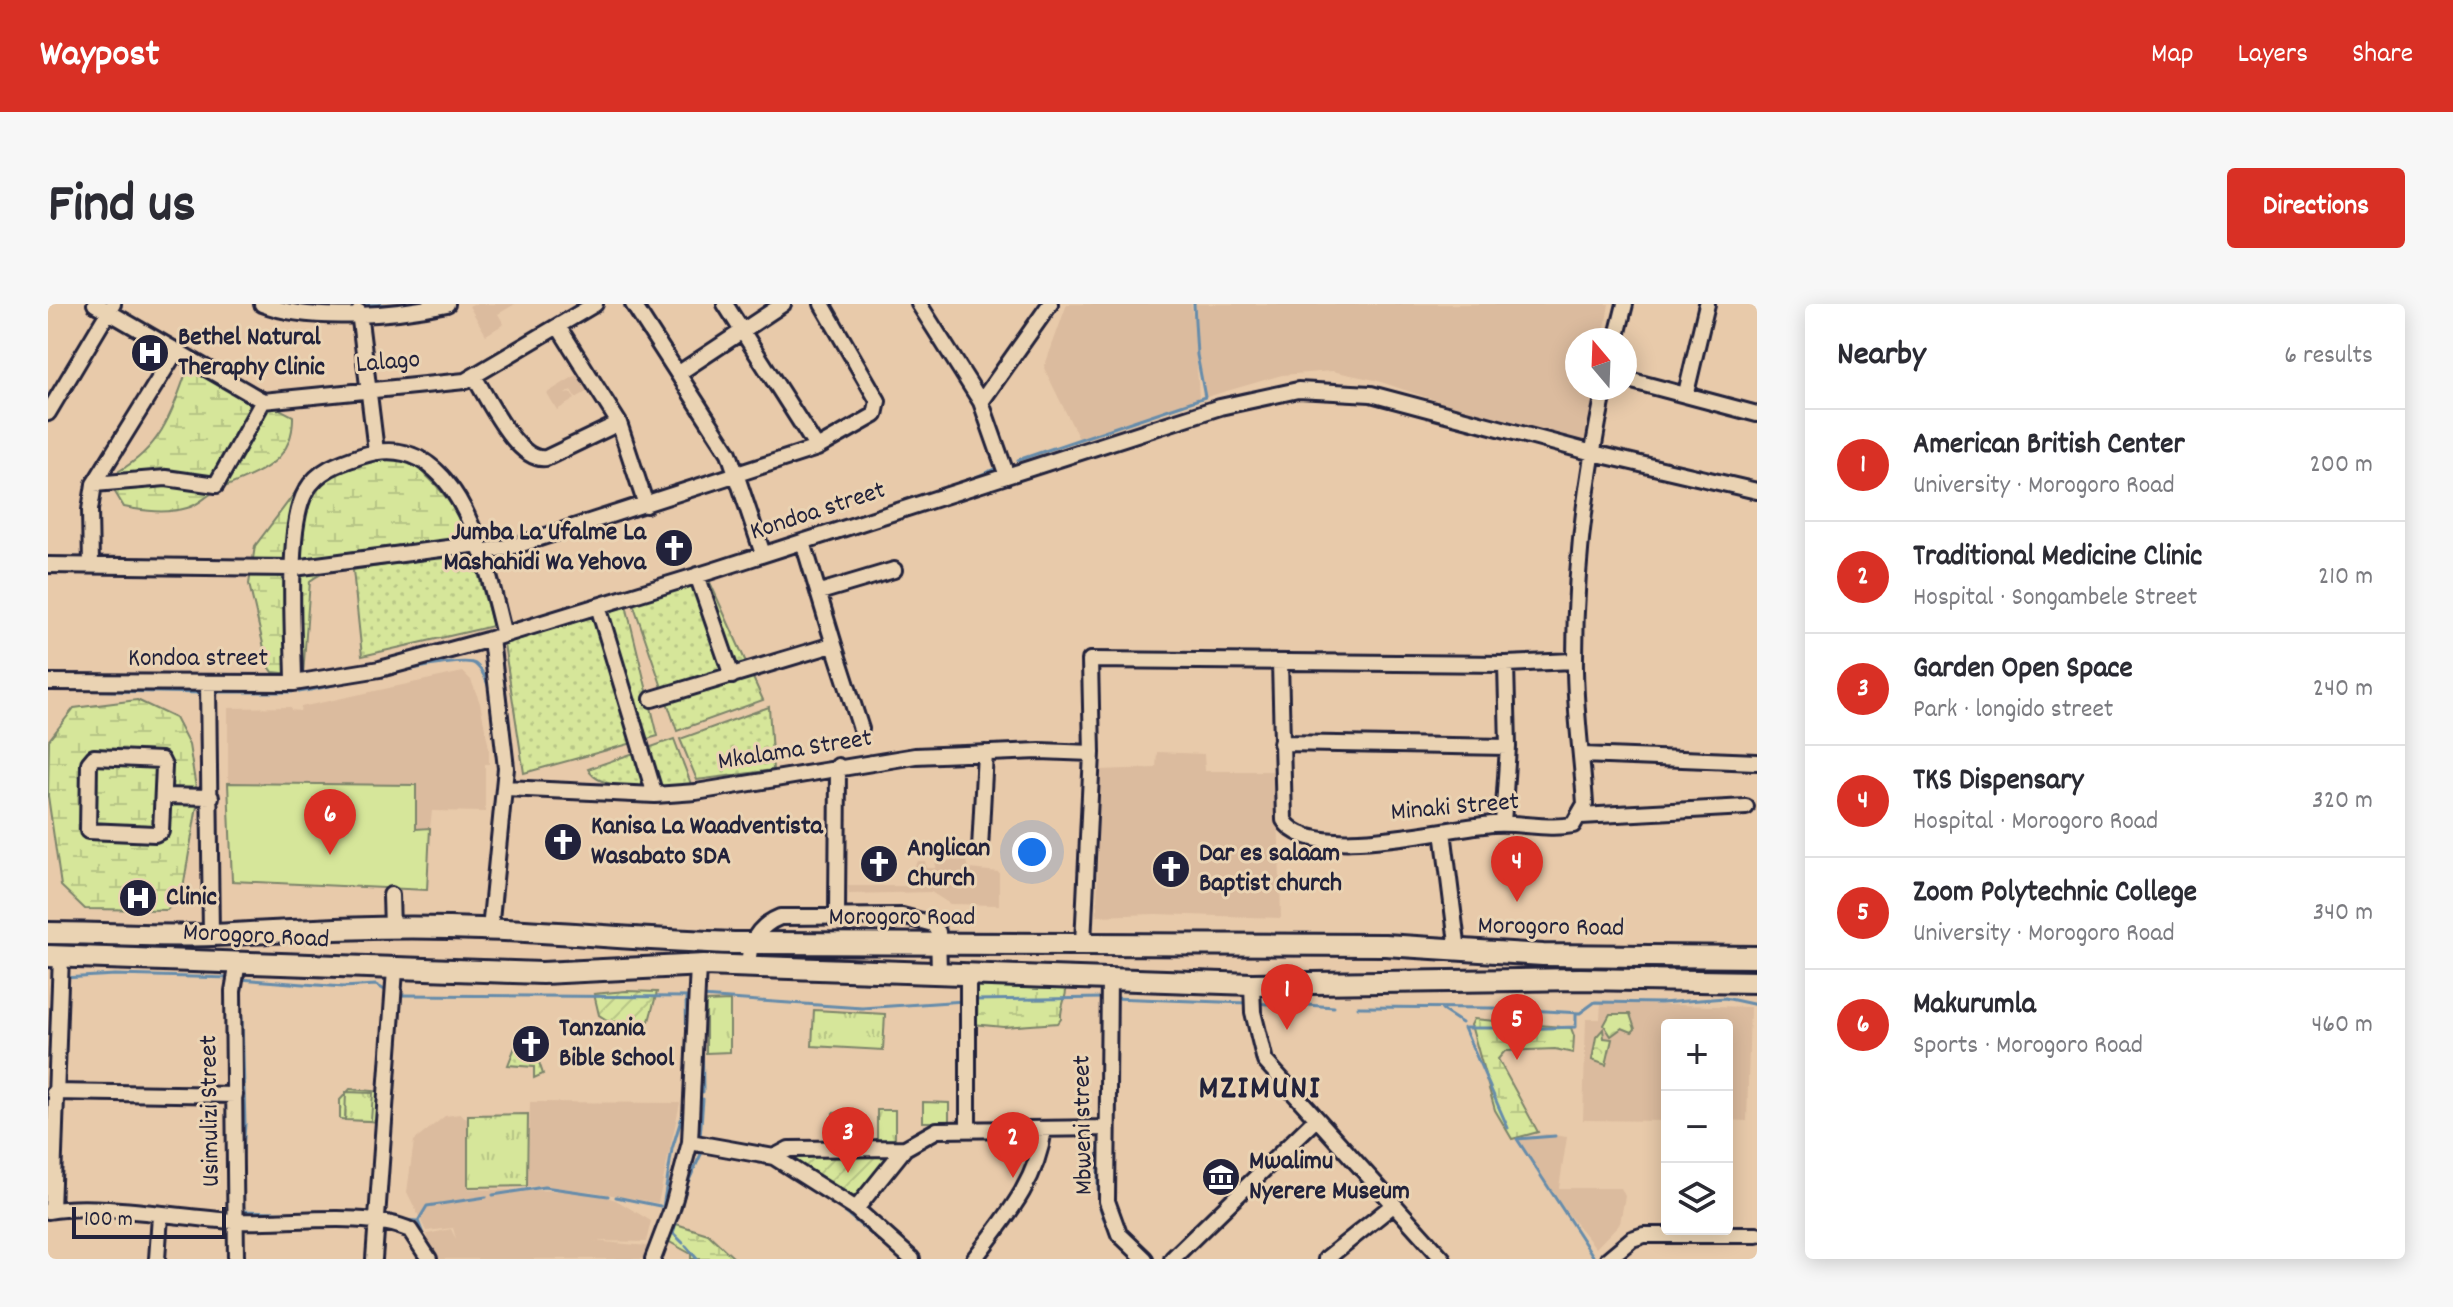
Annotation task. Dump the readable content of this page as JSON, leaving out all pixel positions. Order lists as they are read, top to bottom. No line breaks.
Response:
{"streets":{"highway":["Morogoro Road"],"street":["Lalago","Kondoa street","Mkalama Street","Minaki Street","Usimulizi Street","Mbweni street"]},"crossings":[["Morogoro Road","Usimulizi Street"],["Morogoro Road","Mbweni street"]],"districts":["MZIMUNI"],"places":{"hospital":["Bethel Natural Theraphy Clinic","Clinic"],"church":["Jumba La Ufalme La Mashahidi Wa Yehova","Kanisa La Waadventista Wasabato SDA","Anglican Church","Dar es salaam Baptist church","Tanzania Bible School"],"museum":["Mwalimu Nyerere Museum"]},"scale_bar":"100 m","north":"top","page":{"header":"Waypost","nav":["Map","Layers","Share"],"title":"Find us","buttons":"Directions","heading":["Nearby","6 results"],"list":[{"mark":"1","name":"American British Center","note":"University · Morogoro Road","value":"200 m"},{"mark":"2","name":"Traditional Medicine Clinic","note":"Hospital · Songambele Street","value":"210 m"},{"mark":"3","name":"Garden Open Space","note":"Park · longido street","value":"240 m"},{"mark":"4","name":"TKS Dispensary","note":"Hospital · Morogoro Road","value":"320 m"},{"mark":"5","name":"Zoom Polytechnic College","note":"University · Morogoro Road","value":"340 m"},{"mark":"6","name":"Makurumla","note":"Sports · Morogoro Road","value":"460 m"}],"pins":["6","4","1","5","3","2"],"map_buttons":["+","−"],"scale":"100 m"}}
